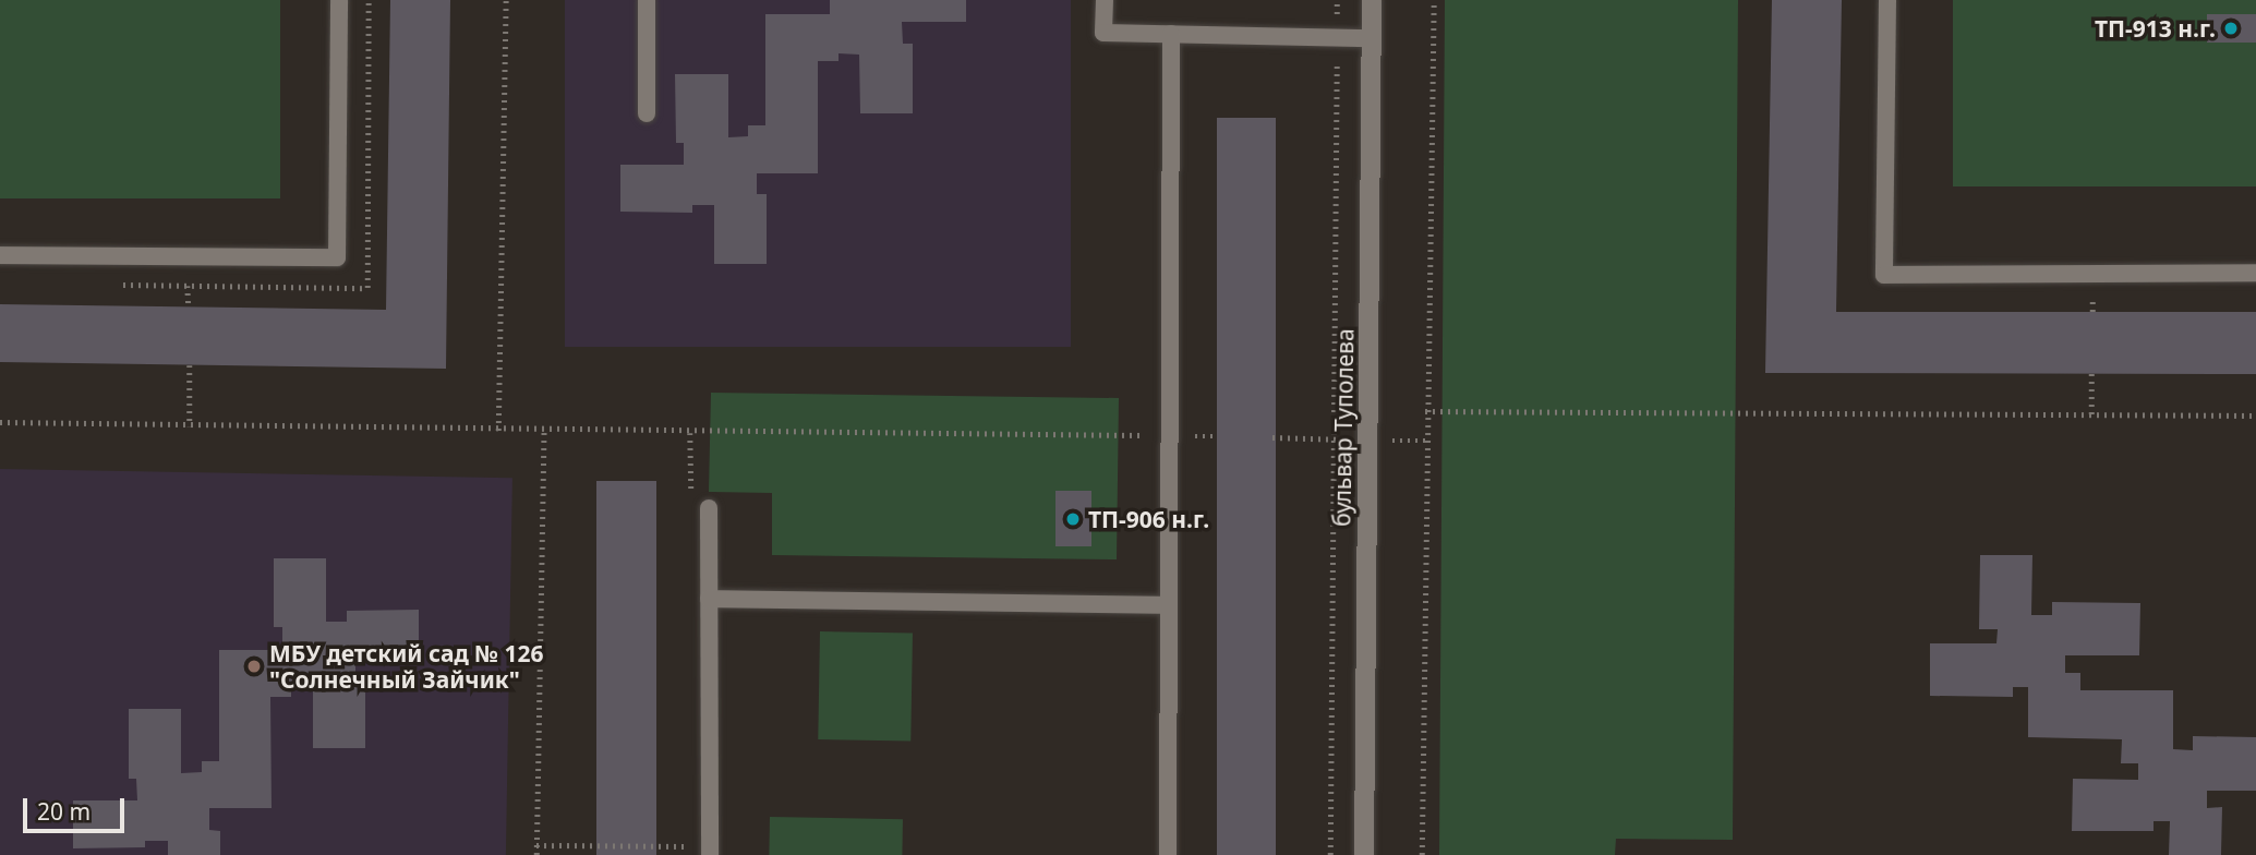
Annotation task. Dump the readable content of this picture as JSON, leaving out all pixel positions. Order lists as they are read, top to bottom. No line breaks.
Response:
{"streets":{"street":["бульвар Туполева"]},"places":["ТП-913 н.г.","ТП-906 н.г.","МБУ детский сад № 126 \"Cолнечный Зайчик\""],"scale_bar":"20 m"}
